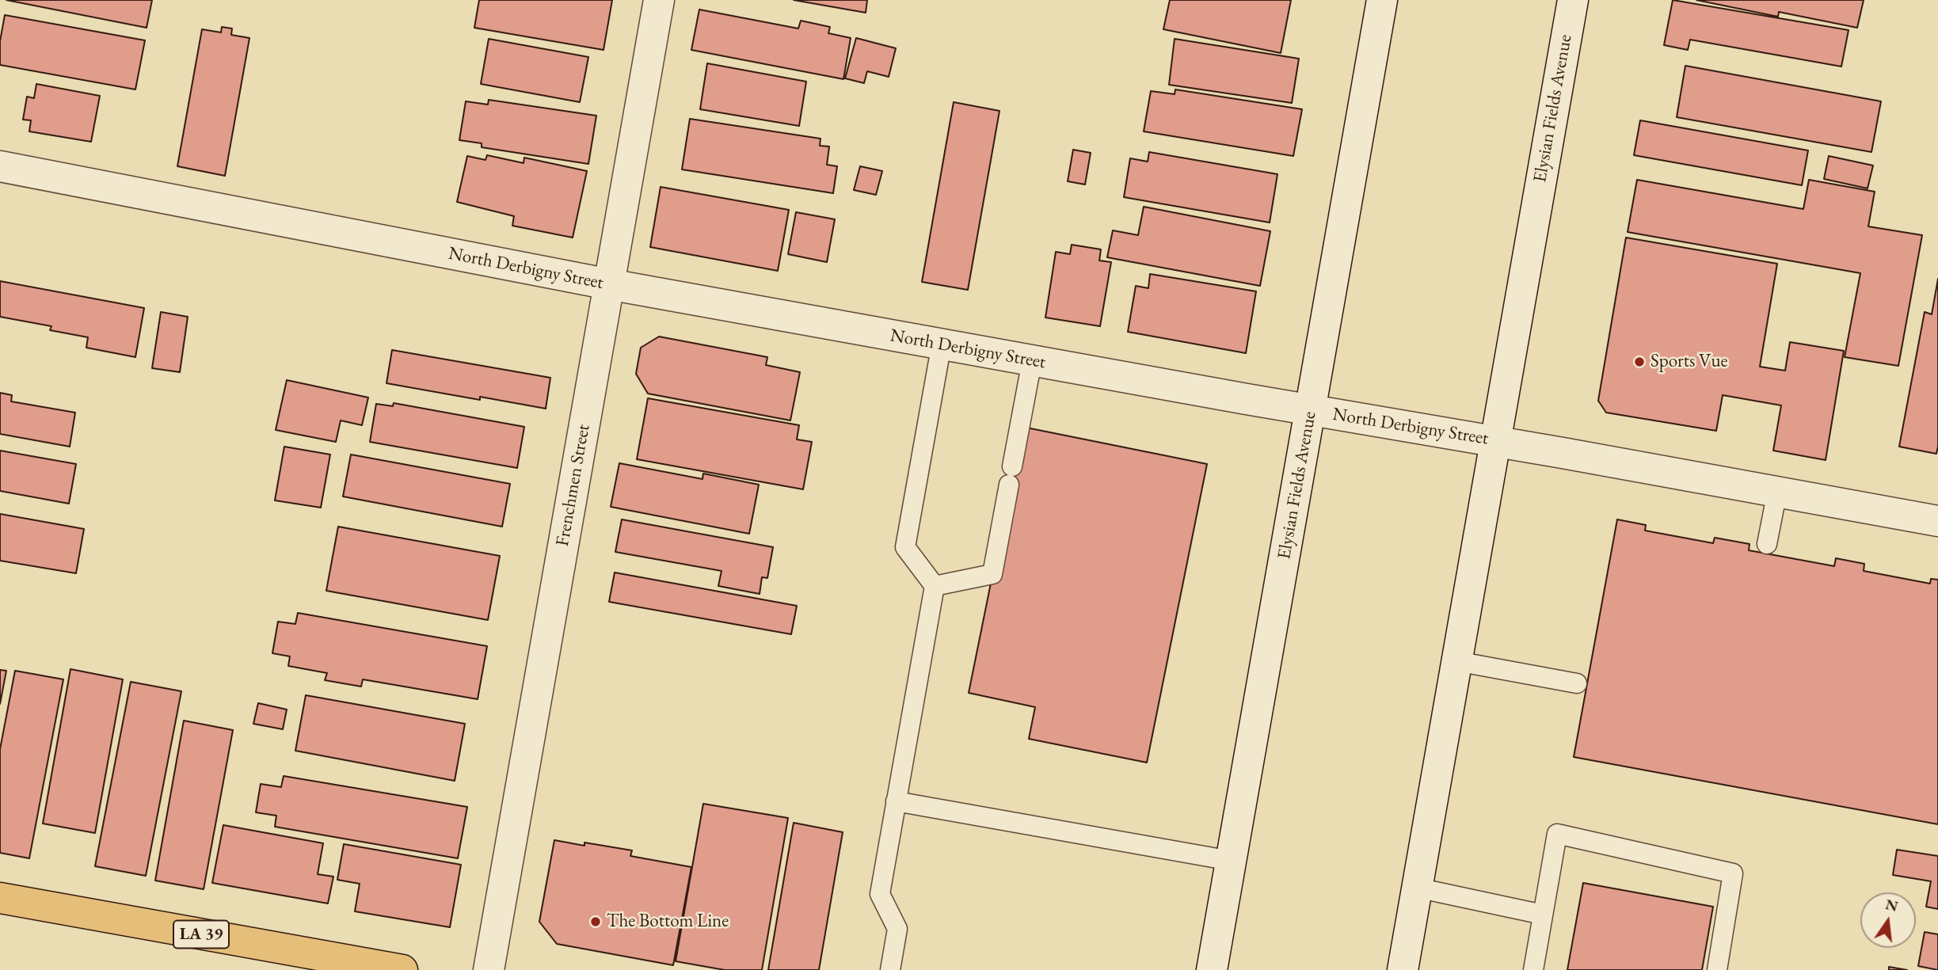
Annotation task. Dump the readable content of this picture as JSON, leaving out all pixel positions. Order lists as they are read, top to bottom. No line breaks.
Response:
{"streets":{"main road":["LA 39"],"street":["Elysian Fields Avenue","North Derbigny Street","Frenchmen Street"]},"crossings":[["Elysian Fields Avenue","North Derbigny Street"],["North Derbigny Street","Frenchmen Street"]],"places":["Sports Vue","The Bottom Line"],"north":"top"}
